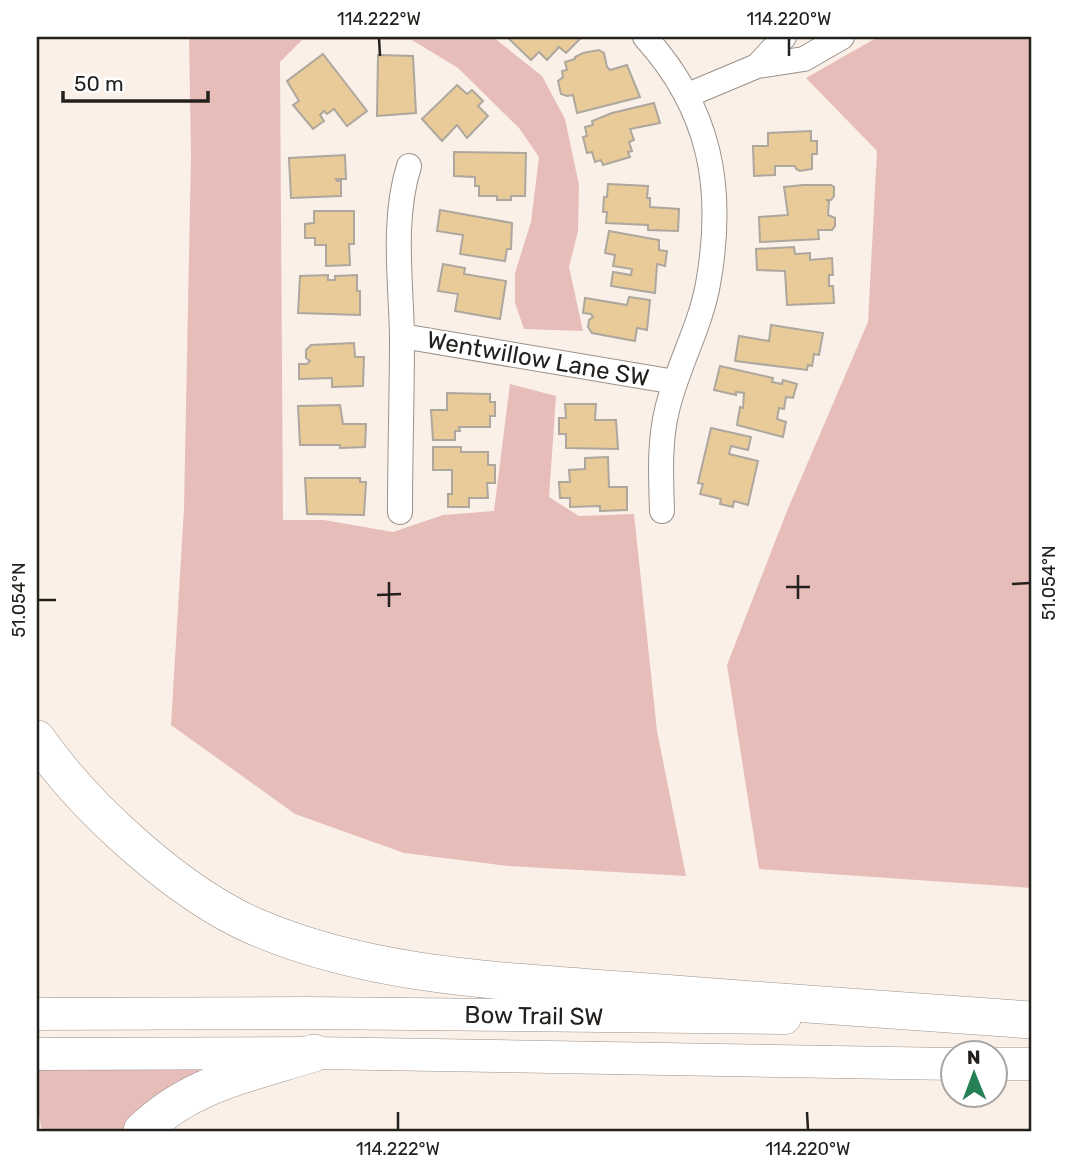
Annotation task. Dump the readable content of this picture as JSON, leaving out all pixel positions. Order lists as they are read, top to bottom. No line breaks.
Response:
{"streets":{"main road":["Bow Trail SW"],"street":["Wentwillow Lane SW"]},"scale_bar":"50 m","north":"top","coordinates":["114.222°W","114.220°W","51.054°N"]}
